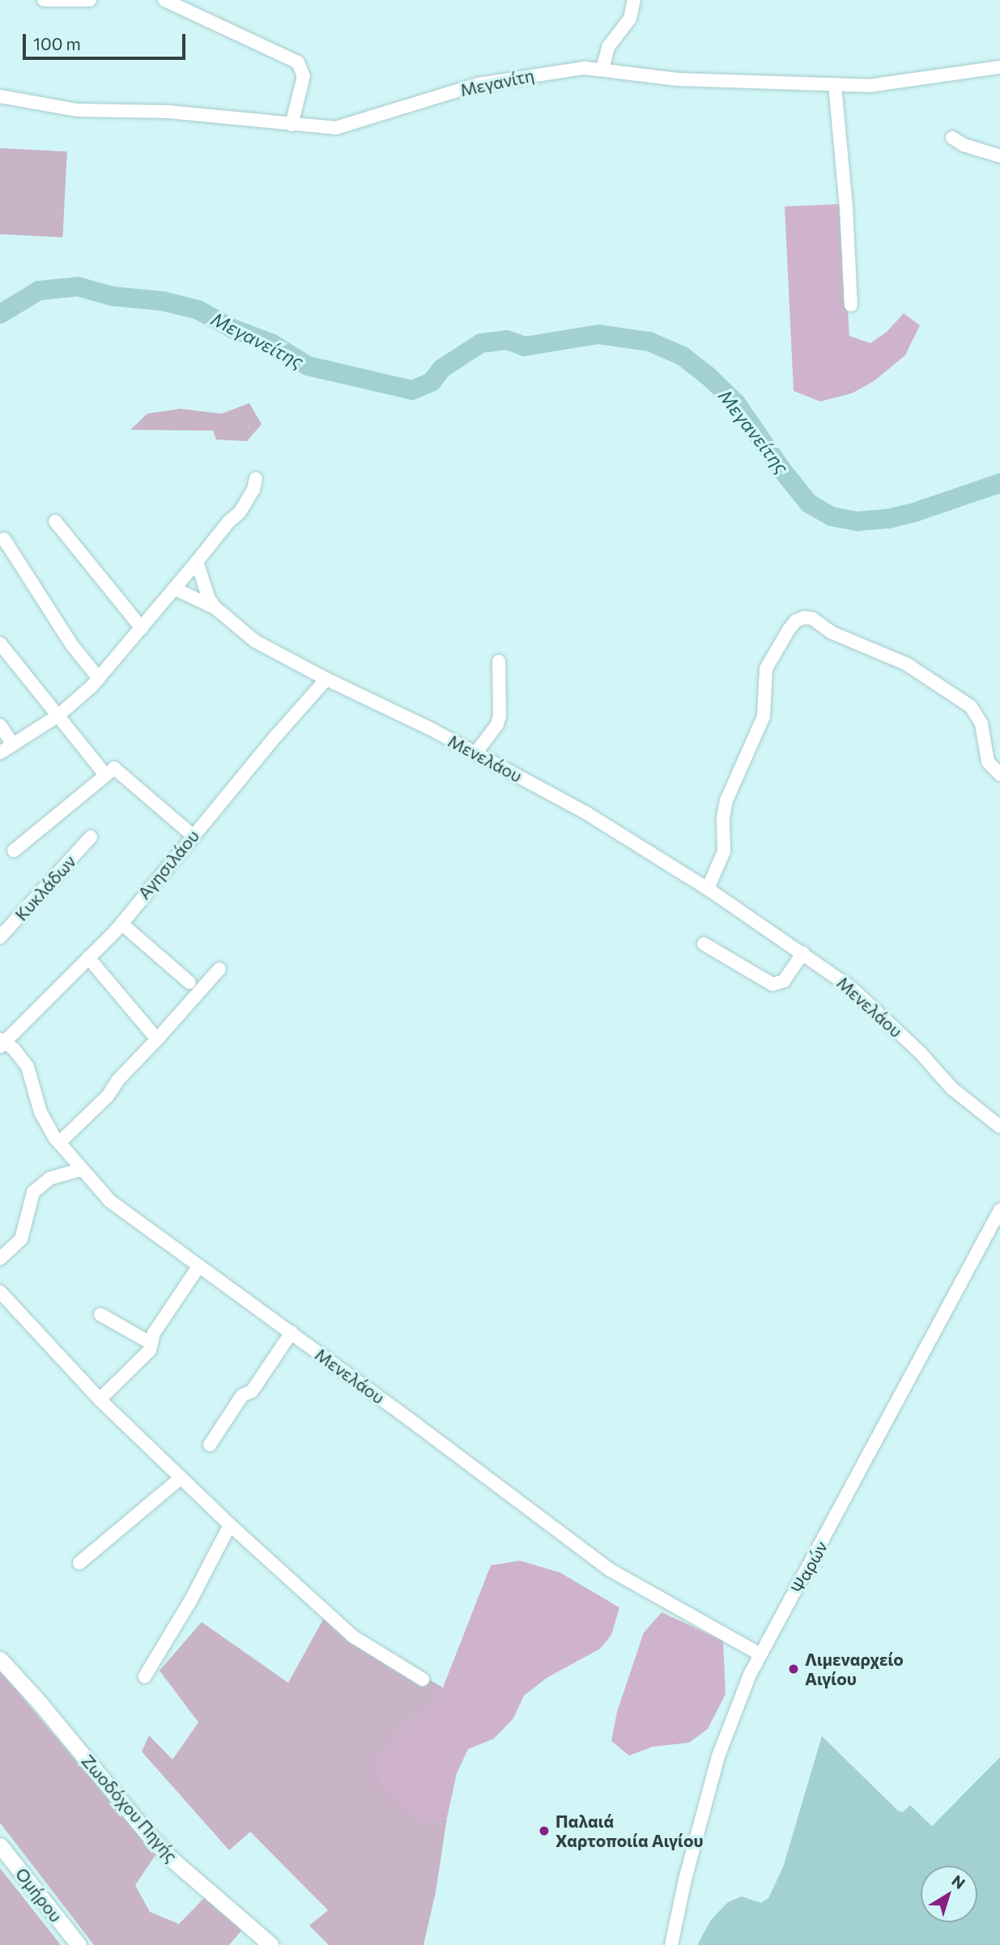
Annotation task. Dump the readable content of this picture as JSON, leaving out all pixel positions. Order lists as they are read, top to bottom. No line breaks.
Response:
{"streets":{"main road":["Ζωοδόχου Πηγής","Ομήρου"],"street":["Μεγανίτη","Μενελάου","Αγησιλάου","Κυκλάδων","Ψαρών"]},"crossings":[["Μενελάου","Αγησιλάου"],["Μενελάου","Ψαρών"]],"water":["Μεγανείτης"],"places":["Λιμεναρχείο Αιγίου","Παλαιά Χαρτοποιία Αιγίου"],"scale_bar":"100 m","north":"top right"}
